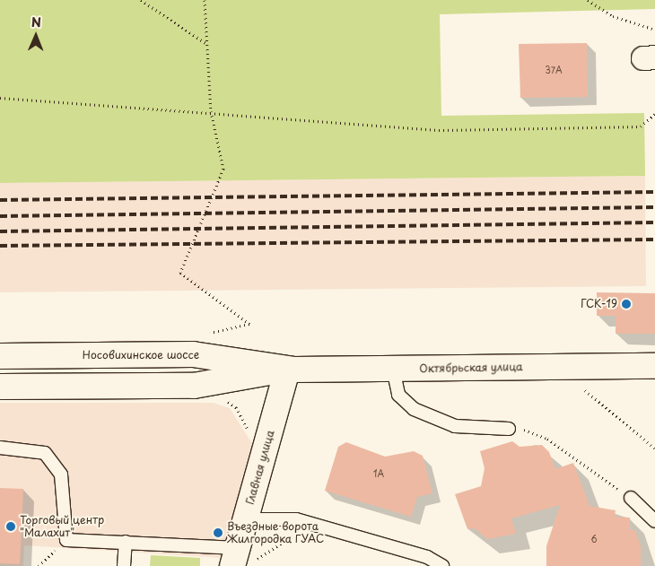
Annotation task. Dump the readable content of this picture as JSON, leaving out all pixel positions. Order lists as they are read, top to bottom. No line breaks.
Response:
{"streets":{"main road":["Носовихинское шоссе","Октябрьская улица","Главная улица"]},"crossings":[["Носовихинское шоссе","Октябрьская улица"],["Носовихинское шоссе","Главная улица"],["Октябрьская улица","Главная улица"]],"places":["ГСК-19","Торговый центр \"Малахит\"","Въездные ворота Жилгородка ГУАС"],"house_numbers":["37А","1А","6"],"north":"top"}
